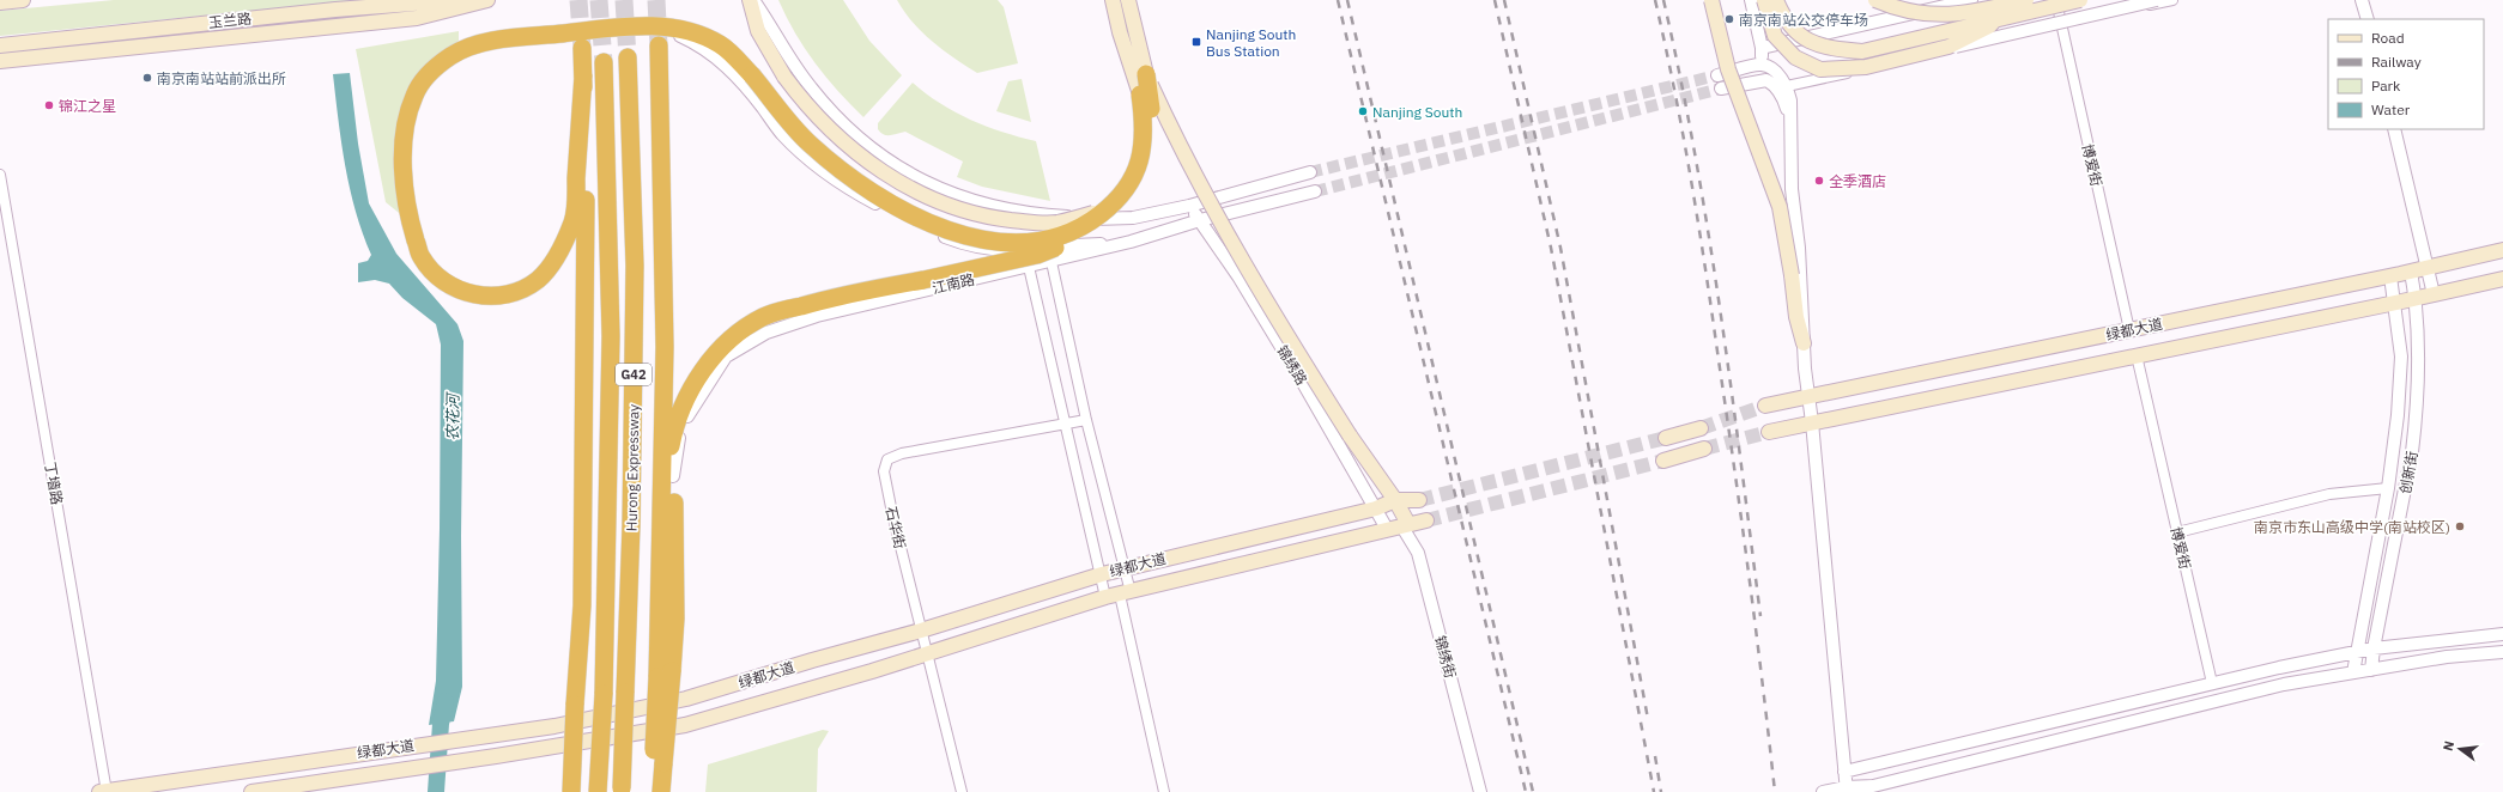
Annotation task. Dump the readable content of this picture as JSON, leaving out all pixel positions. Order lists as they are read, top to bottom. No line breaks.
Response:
{"streets":{"highway":["G42","Hurong Expressway"],"main road":["玉兰路","绿都大道"],"street":["博爱街","江南路","锦绣路","创新街","丁墙路","石华街","锦绣街"]},"crossings":[["博爱街","绿都大道"],["江南路","锦绣路"],["绿都大道","锦绣路"],["绿都大道","创新街"],["绿都大道","丁墙路"],["绿都大道","石华街"],["绿都大道","锦绣街"]],"water":["农花河"],"places":{"other":["南京南站公交停车场","南京南站站前派出所","锦江之星","Nanjing South","全季酒店","南京市东山高级中学(南站校区)"],"transit":["Nanjing South Bus Station"]},"legend":["Road","Railway","Park","Water"],"north":"left"}
